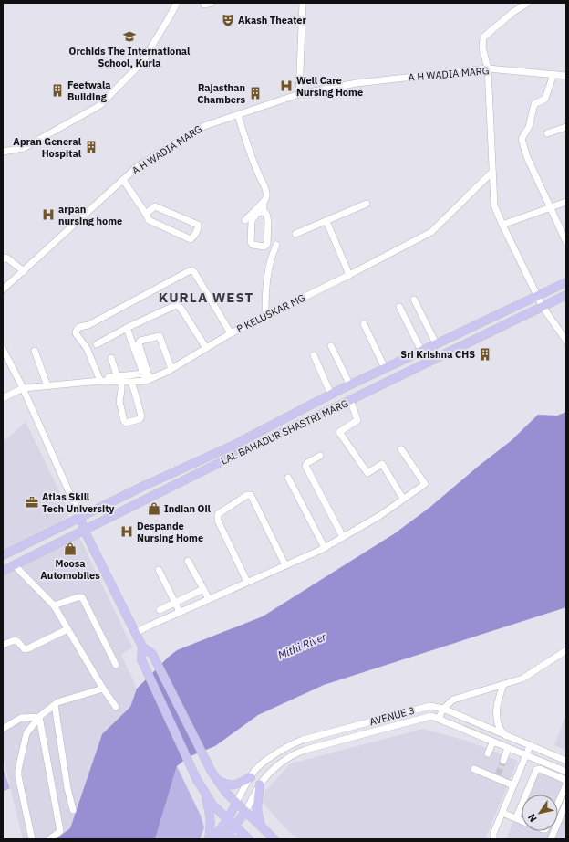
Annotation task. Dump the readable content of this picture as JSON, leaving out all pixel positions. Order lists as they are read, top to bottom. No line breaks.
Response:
{"streets":{"main road":["LAL BAHADUR SHASTRI MARG"],"street":["A H WADIA MARG","P KELUSKAR MG","AVENUE 3"]},"districts":["KURLA WEST"],"water":["Mithi River"],"places":{"theatre":["Akash Theater"],"school or university":["Orchids The International School, Kurla"],"hospital":["Well Care Nursing Home","arpan nursing home","Despande Nursing Home"],"building":["Feetwala Building","Rajasthan Chambers","Apran General Hospital","Sri Krishna CHS"],"office":["Atlas Skill Tech University"],"shop":["Indian Oil","Moosa Automobiles"]},"north":"bottom left"}
